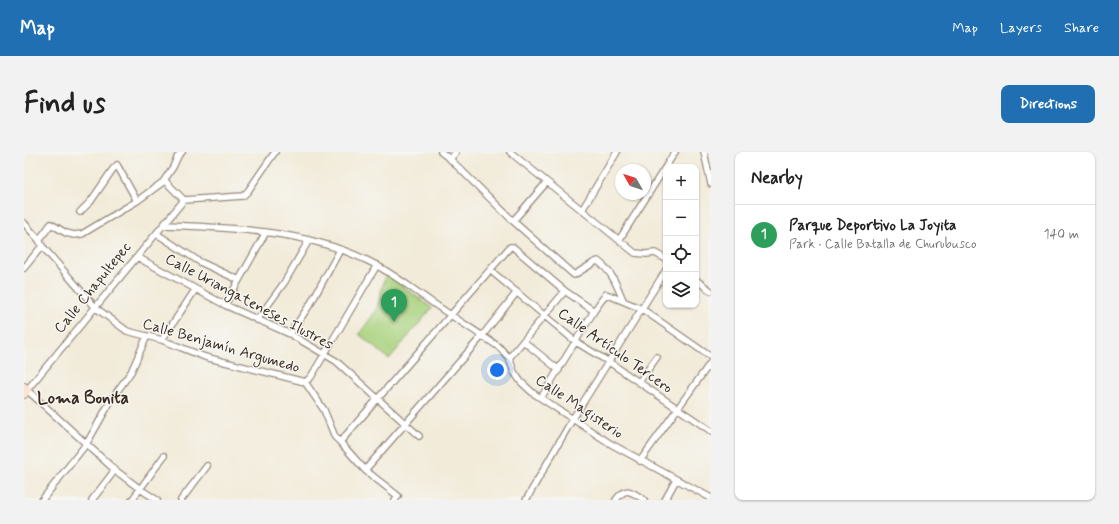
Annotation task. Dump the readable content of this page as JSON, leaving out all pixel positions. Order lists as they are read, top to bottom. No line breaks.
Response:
{"streets":{"street":["Calle Chapultepec","Calle Uriangateneses Ilustres","Calle Benjamín Argumedo","Calle Artículo Tercero","Calle Magisterio"]},"crossings":[["Calle Chapultepec","Calle Uriangateneses Ilustres"],["Calle Chapultepec","Calle Benjamín Argumedo"],["Calle Chapultepec","Calle Magisterio"]],"districts":["Loma Bonita"],"north":"top left","page":{"header":"Map","nav":["Map","Layers","Share"],"buttons":"Directions","title":"Find us","heading":"Nearby","map_buttons":["+","−"],"list":[{"mark":"1","name":"Parque Deportivo La Joyita","note":"Park · Calle Batalla de Churubusco","value":"140 m"}],"pins":"1"}}
